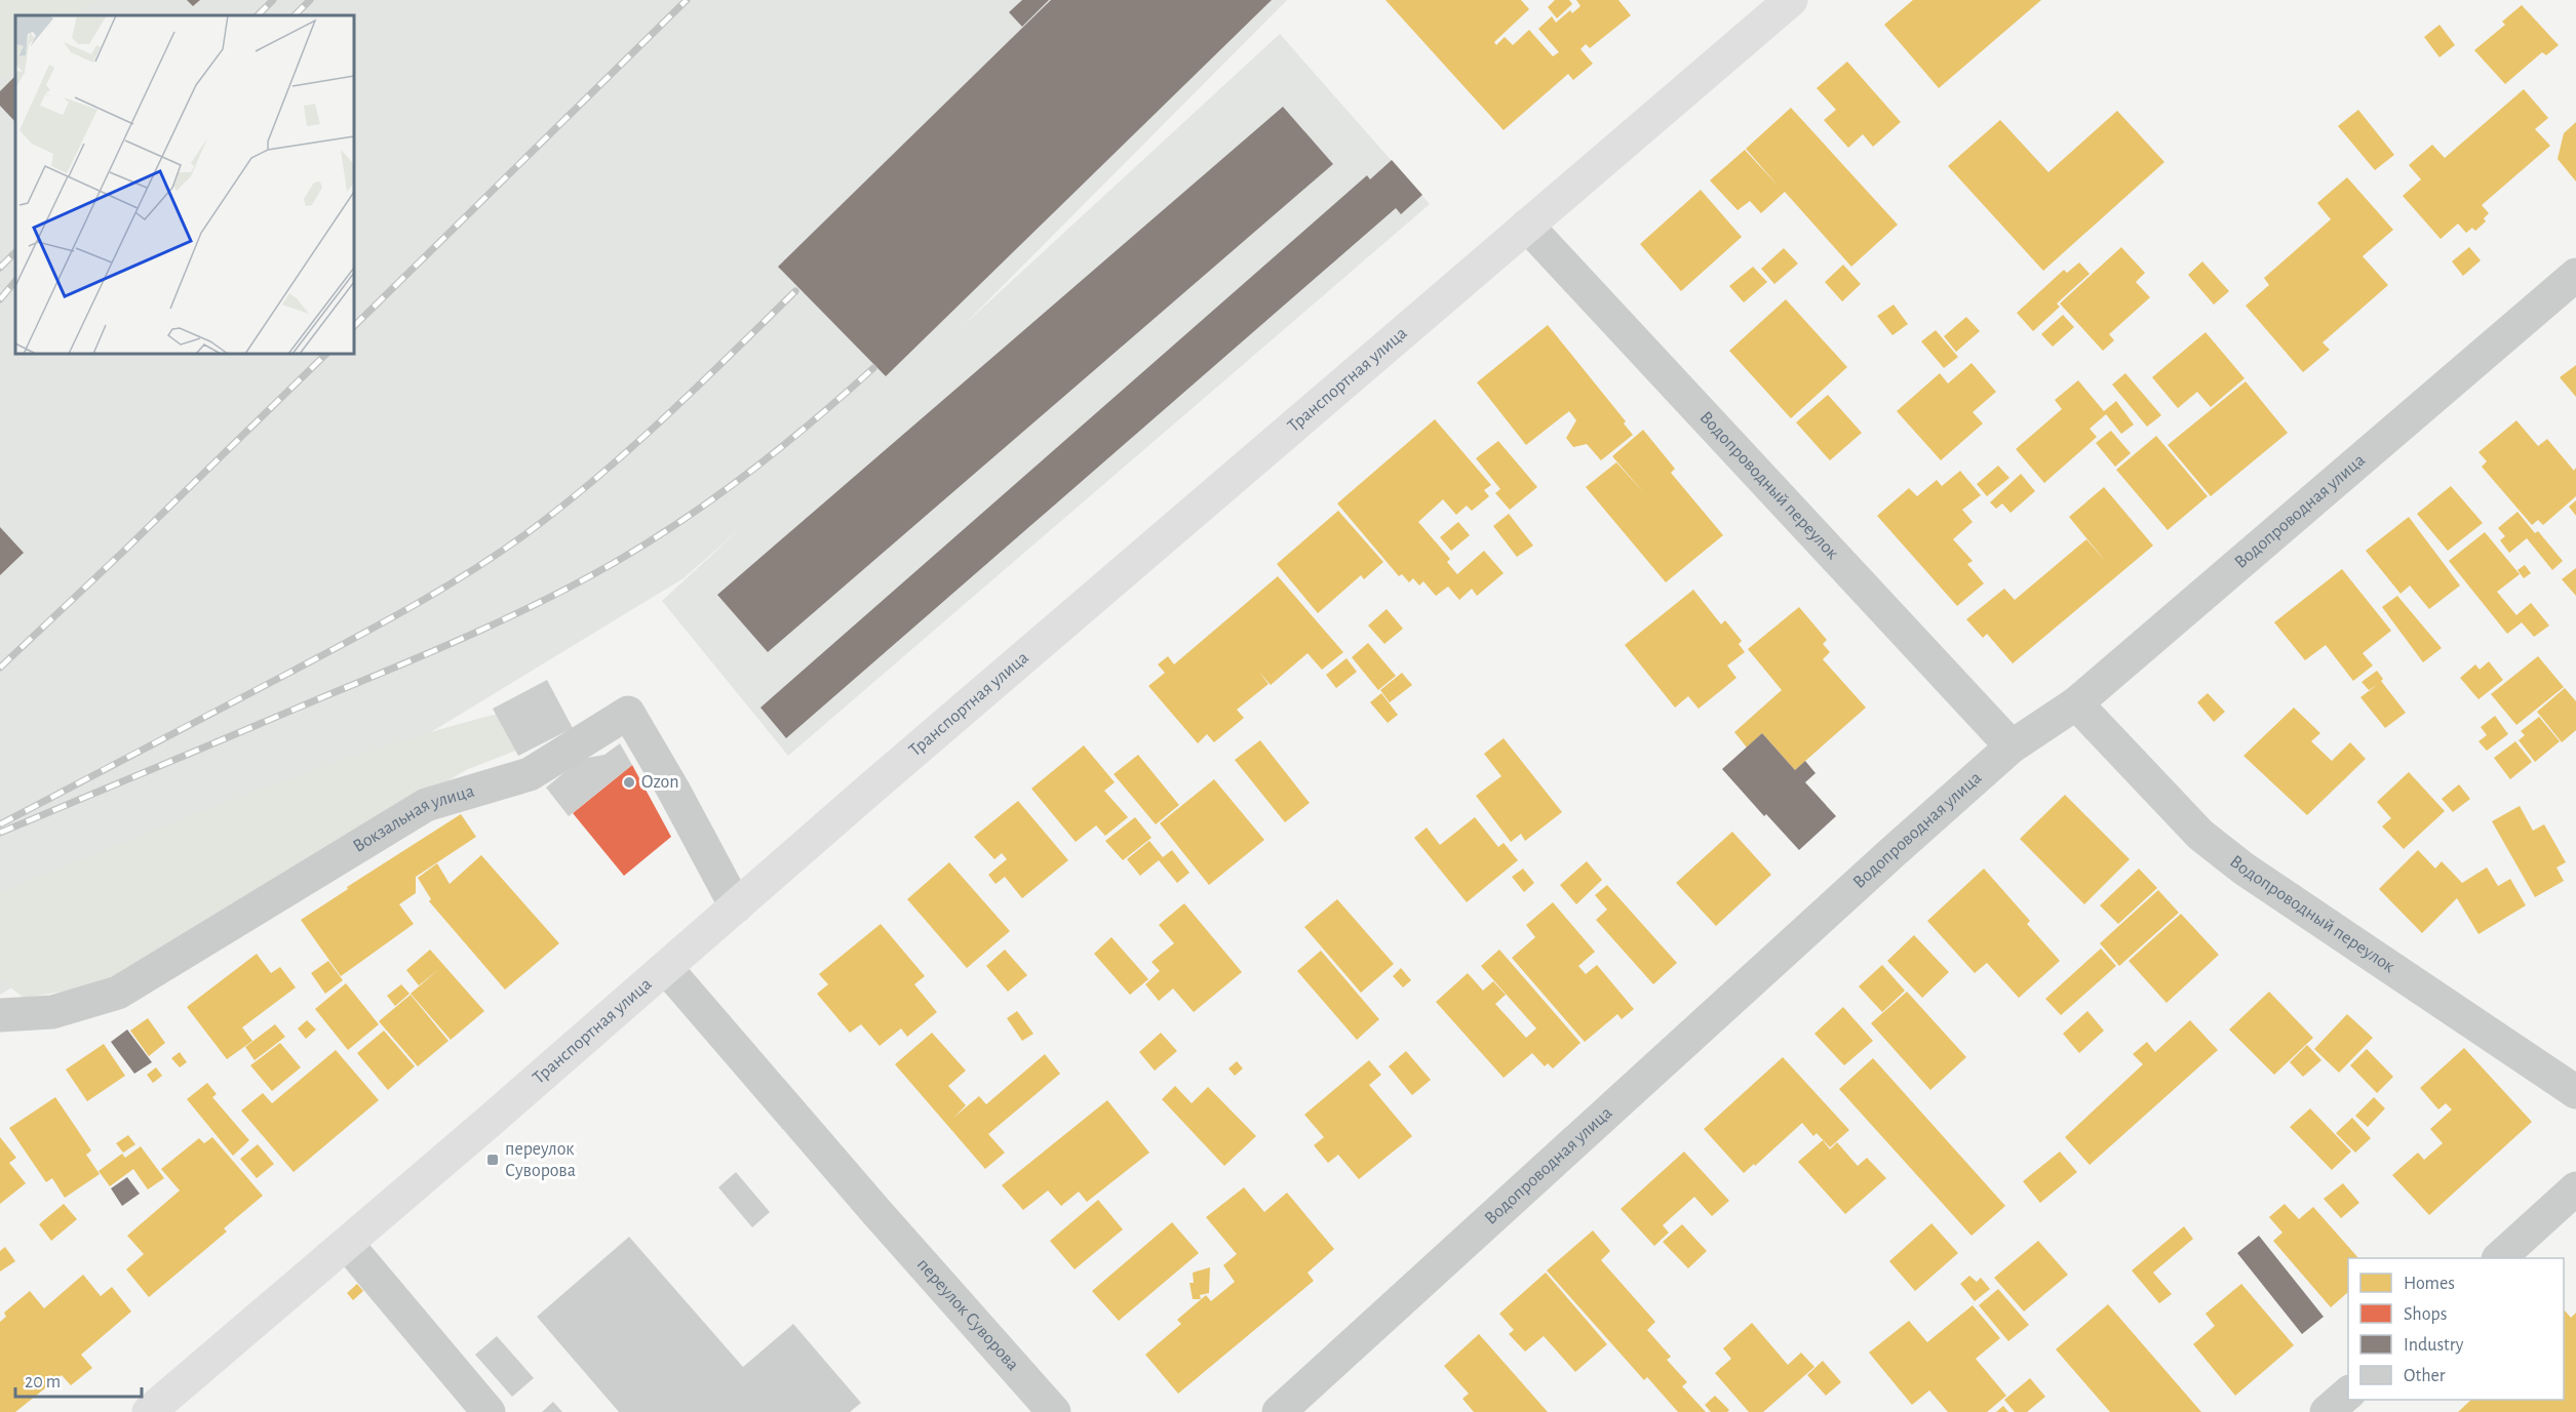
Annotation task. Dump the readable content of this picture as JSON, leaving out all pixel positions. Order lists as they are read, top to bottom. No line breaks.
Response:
{"streets":{"street":["Транспортная улица","Водопроводный переулок","Водопроводная улица","Вокзальная улица","переулок Суворова"]},"crossings":[["Транспортная улица","Водопроводный переулок"],["Транспортная улица","Вокзальная улица"],["Транспортная улица","переулок Суворова"],["Водопроводный переулок","Водопроводная улица"]],"places":{"other":["Ozon"],"transit":["переулок Суворова"]},"legend":["Homes","Shops","Industry","Other"],"scale_bar":"20 m"}
